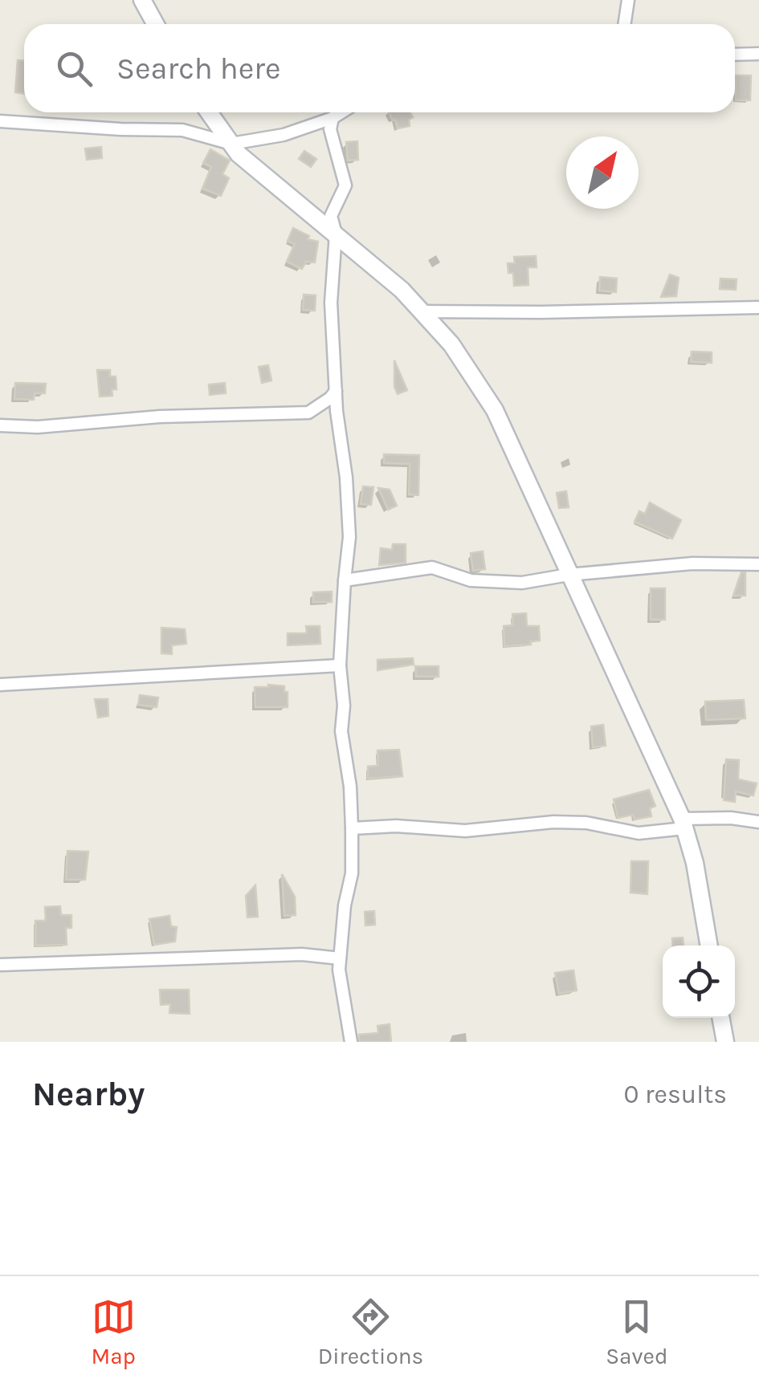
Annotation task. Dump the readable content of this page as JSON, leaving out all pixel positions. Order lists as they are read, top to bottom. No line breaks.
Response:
{"north":"top right","page":{"search":"Search here","heading":["Nearby","0 results"],"nav":["Map","Directions","Saved"]}}
